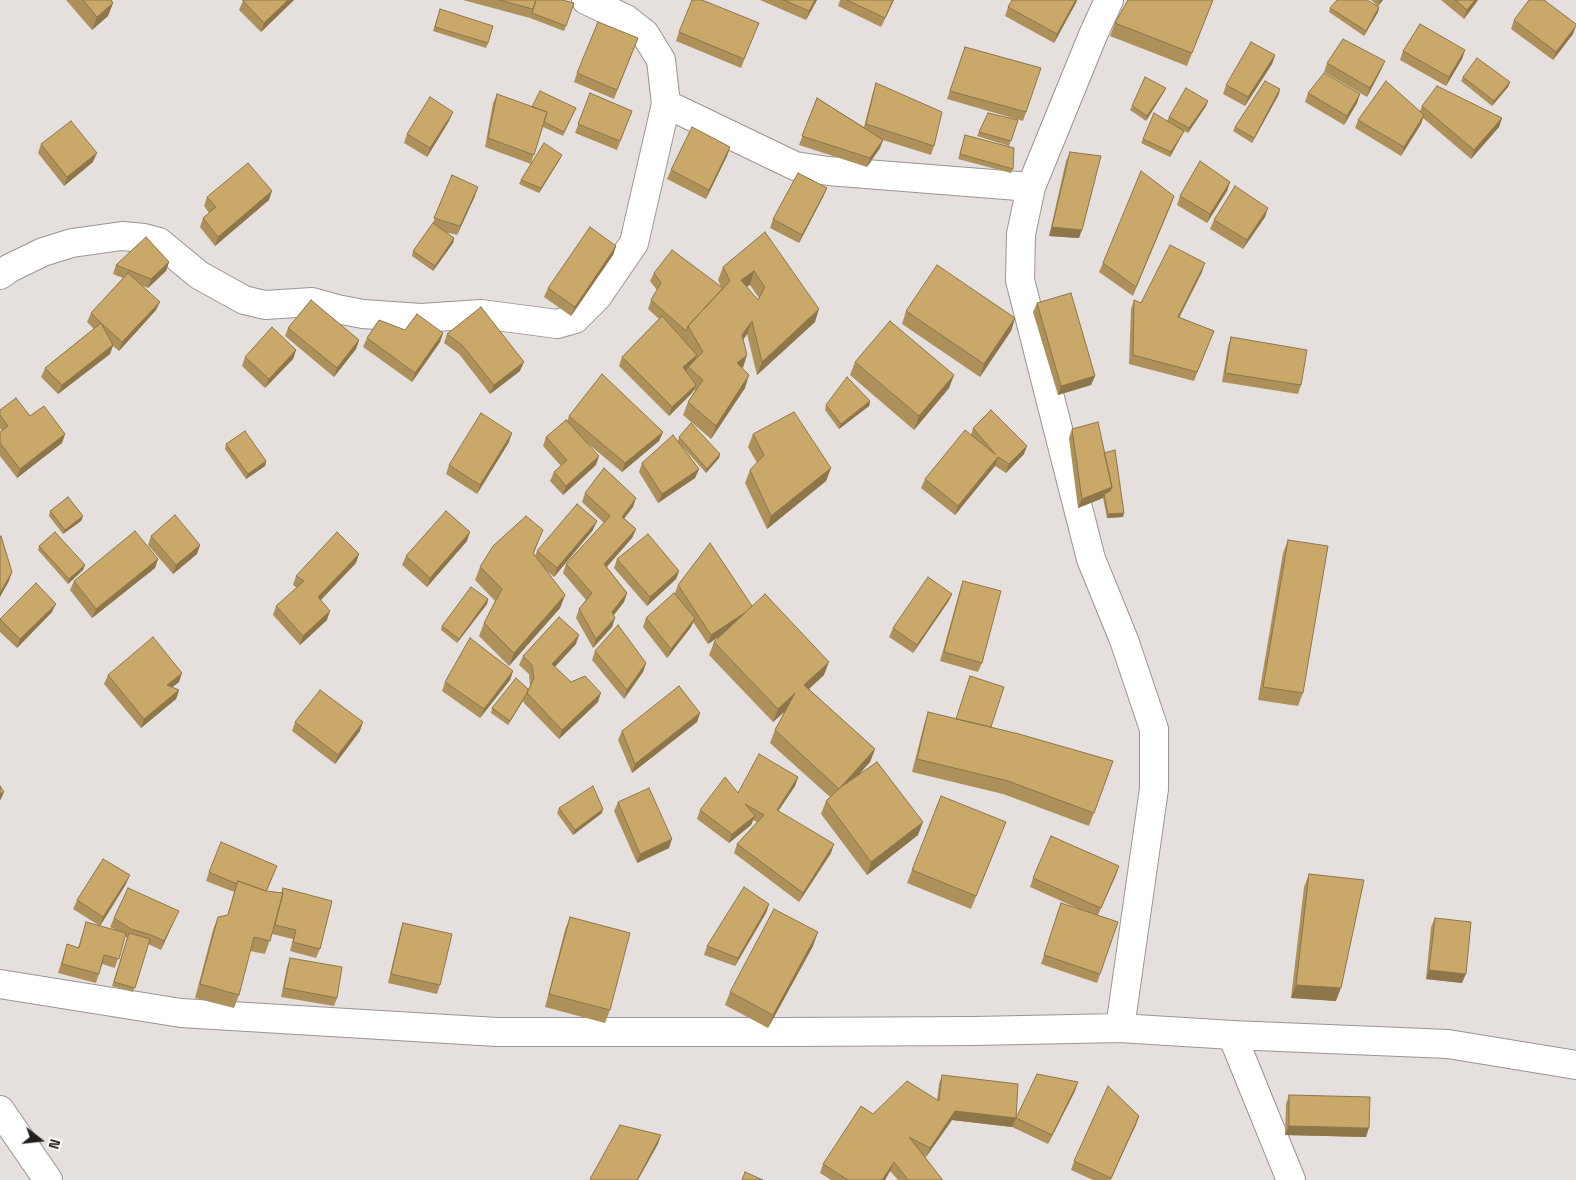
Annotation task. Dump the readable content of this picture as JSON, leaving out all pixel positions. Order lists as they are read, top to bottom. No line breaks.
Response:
{"north":"right"}
